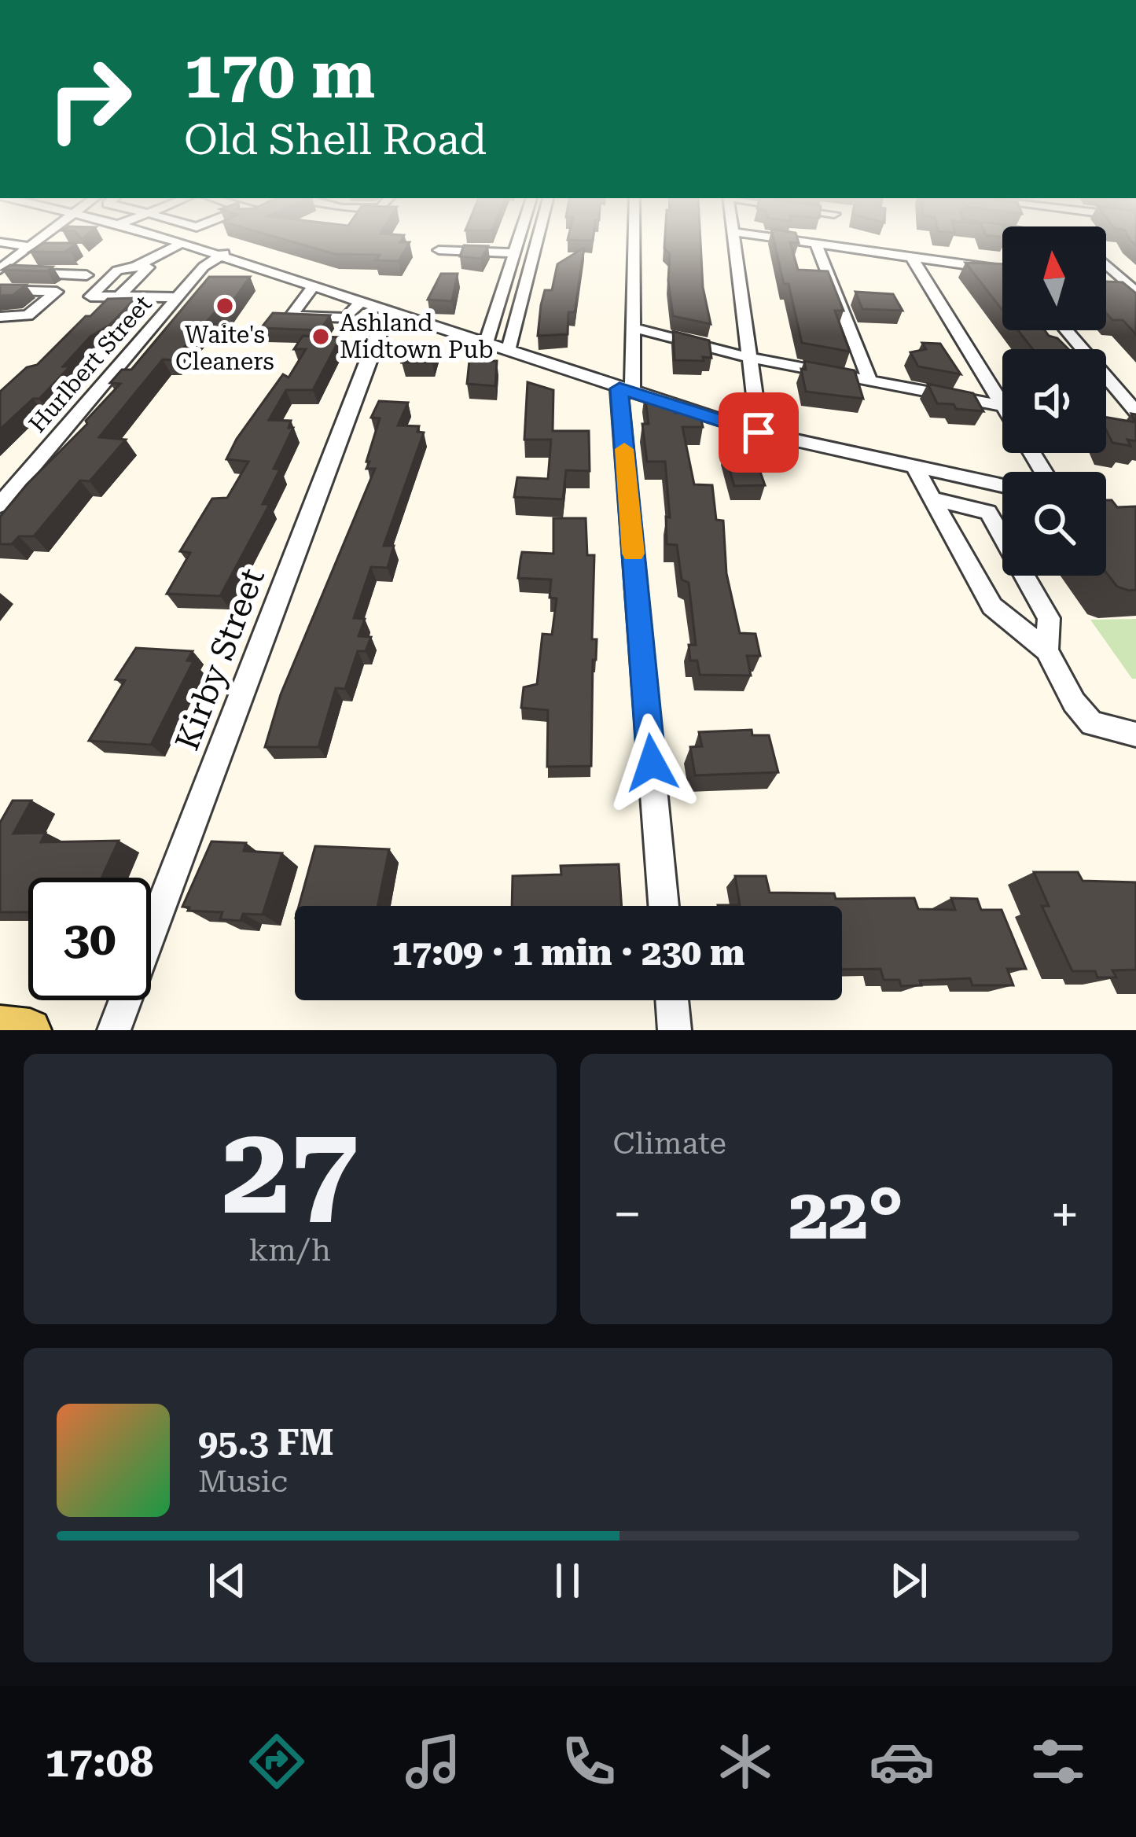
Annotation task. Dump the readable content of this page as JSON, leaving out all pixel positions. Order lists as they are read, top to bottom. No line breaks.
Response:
{"streets":{"street":["Hurlbert Street","Kirby Street"]},"places":["Waite's Cleaners","Ashland Midtown Pub"],"north":"top","page":{"turn":["170 m","Old Shell Road"],"limit":"30","trip":"17:09 · 1 min · 230 m","tile":[["27","km/h"],"Climate"],"heat":["−","22°","+"],"song":["95.3 FM","Music"],"tabs":"17:08"}}
